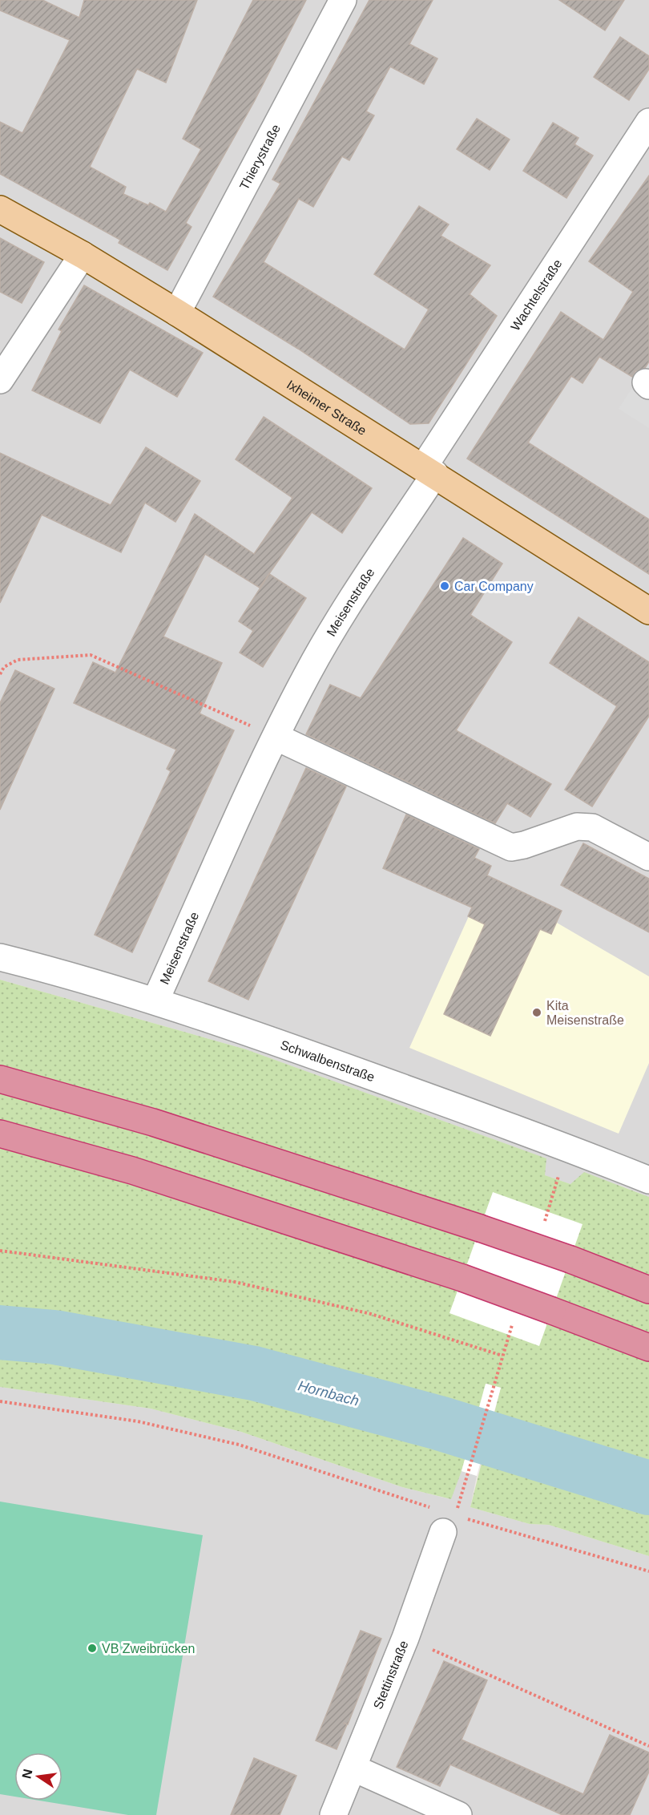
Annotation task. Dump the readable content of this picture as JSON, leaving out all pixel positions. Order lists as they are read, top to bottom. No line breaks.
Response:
{"streets":{"main road":["Ixheimer Straße"],"street":["Thierystraße","Wachtelstraße","Meisenstraße","Schwalbenstraße","Stettinstraße"]},"crossings":[["Thierystraße","Ixheimer Straße"],["Wachtelstraße","Ixheimer Straße"],["Wachtelstraße","Meisenstraße"],["Ixheimer Straße","Meisenstraße"],["Meisenstraße","Schwalbenstraße"]],"water":["Hornbach"],"places":["Car Company","Kita Meisenstraße","VB Zweibrücken"],"north":"left"}
